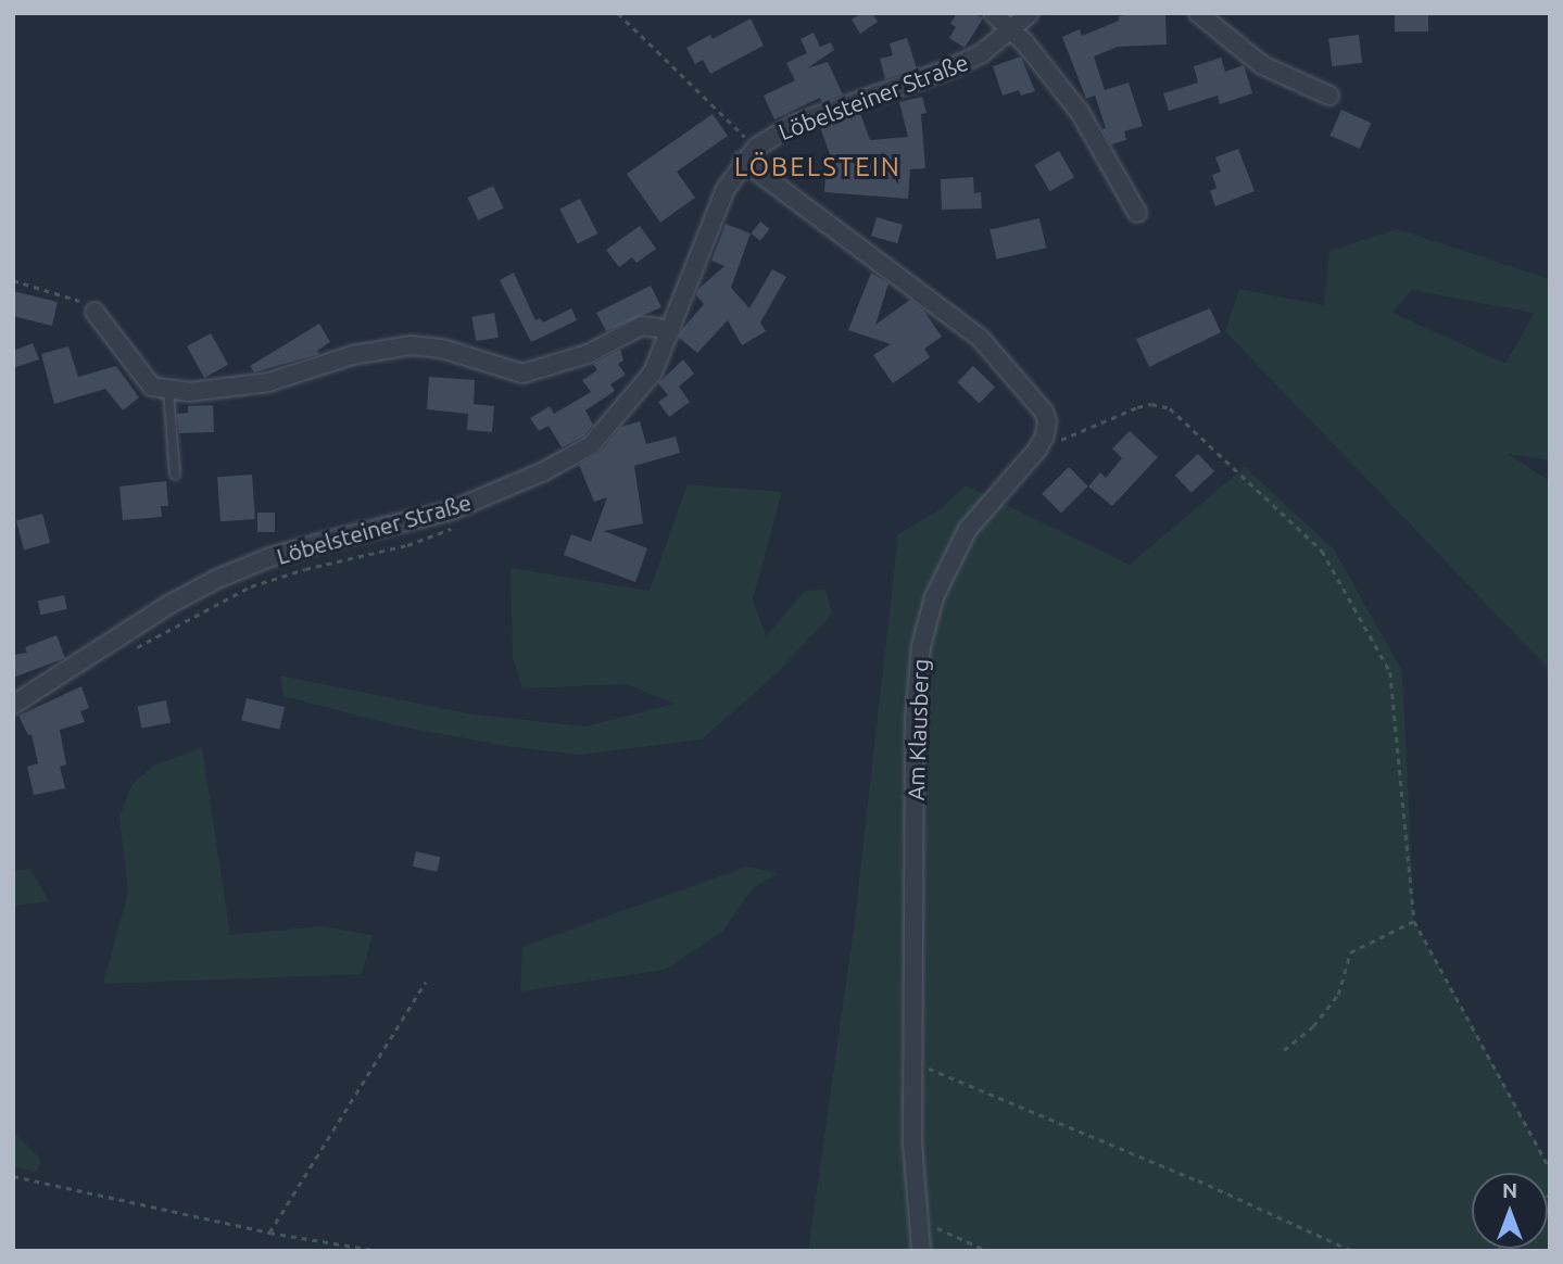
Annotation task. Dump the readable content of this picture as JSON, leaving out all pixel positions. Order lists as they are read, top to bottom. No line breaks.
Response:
{"streets":{"street":["Löbelsteiner Straße","Am Klausberg"]},"districts":["LÖBELSTEIN"],"north":"top"}
